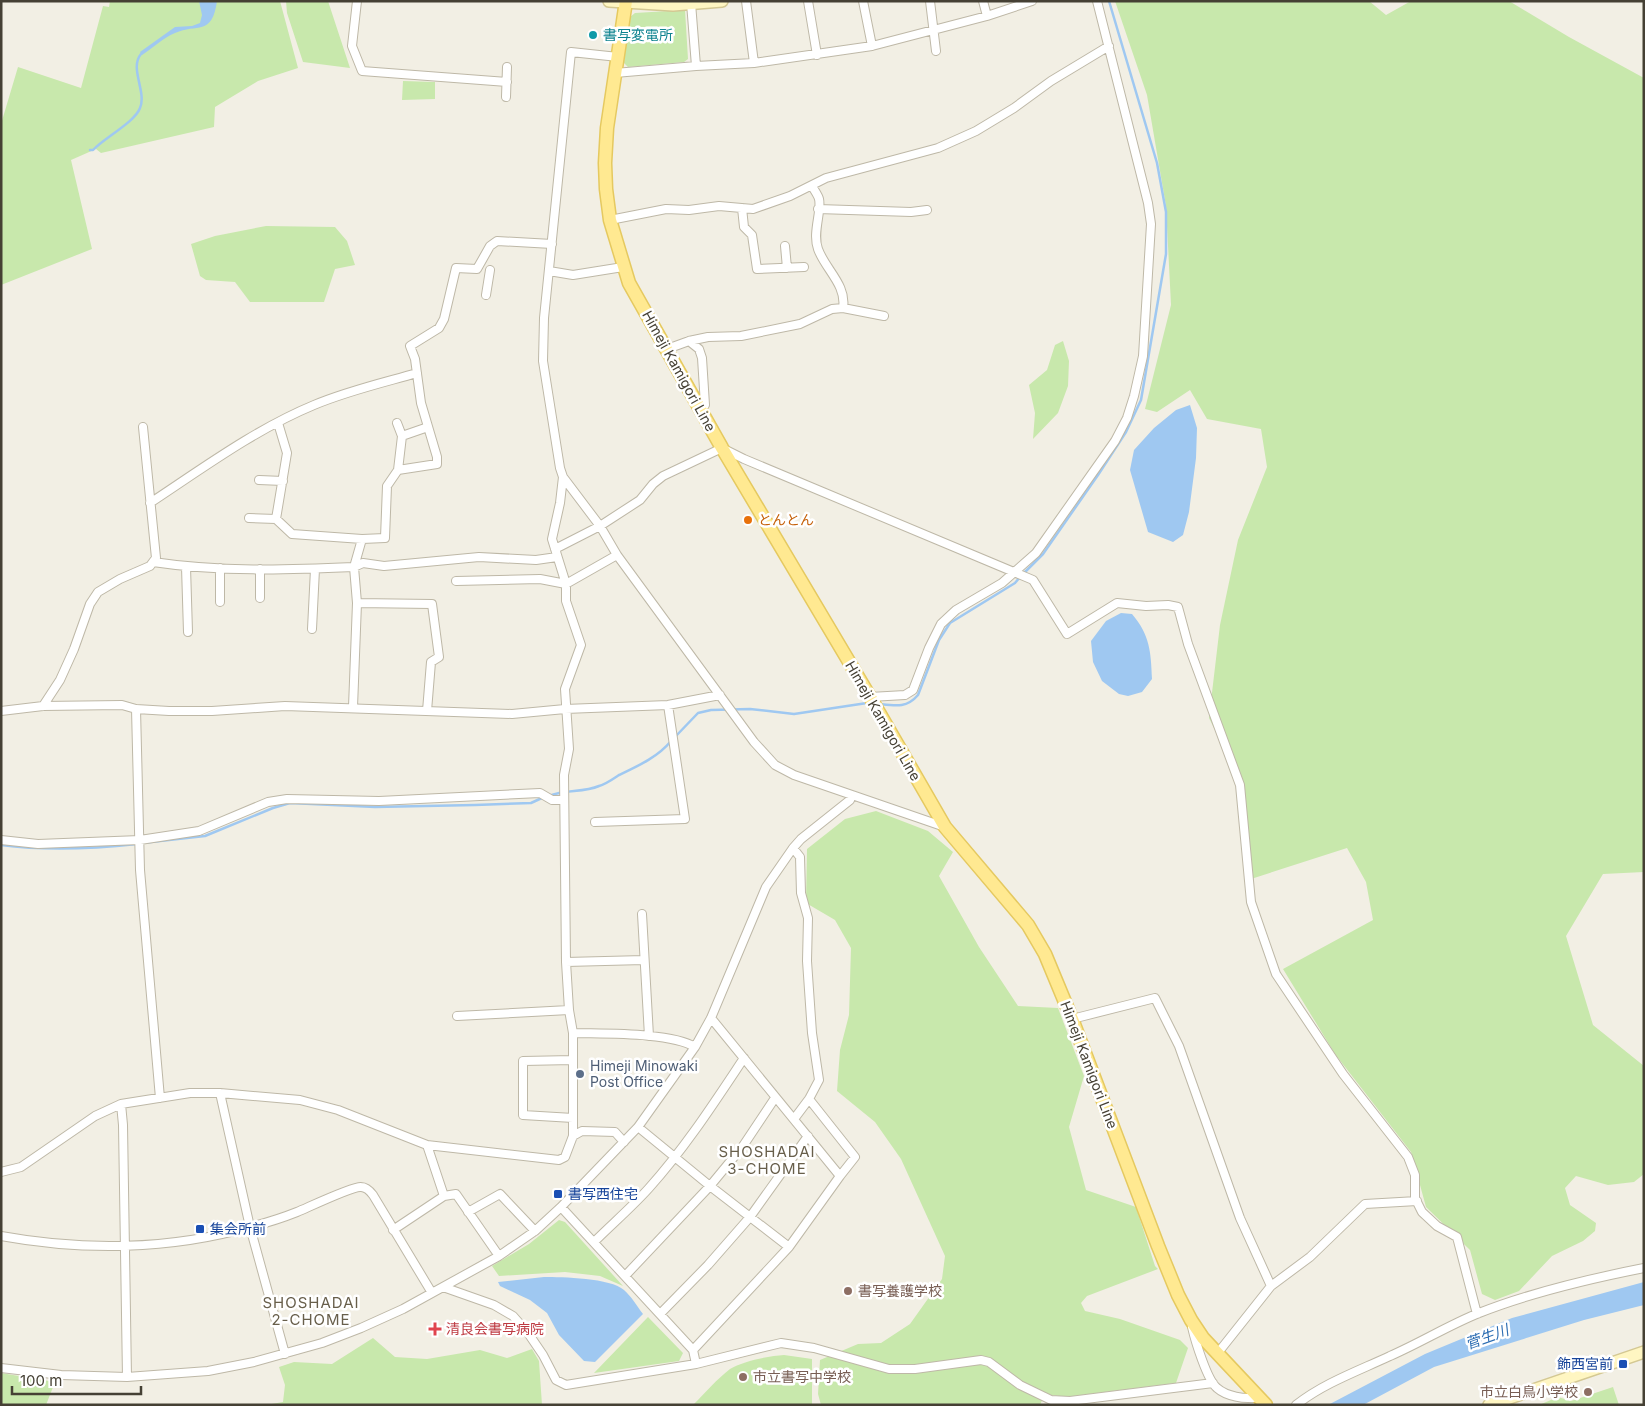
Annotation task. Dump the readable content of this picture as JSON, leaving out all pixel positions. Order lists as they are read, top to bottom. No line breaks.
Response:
{"streets":{"main road":["Himeji Kamigori Line"]},"districts":["SHOSHADAI 3-CHOME","SHOSHADAI 2-CHOME"],"water":["菅生川"],"places":{"other":["書写変電所","とんとん","Himeji Minowaki Post Office","書写養護学校","市立書写中学校","市立白鳥小学校"],"transit":["書写西住宅","集会所前","飾西宮前"],"health":["清良会書写病院"]},"scale_bar":"100 m"}
